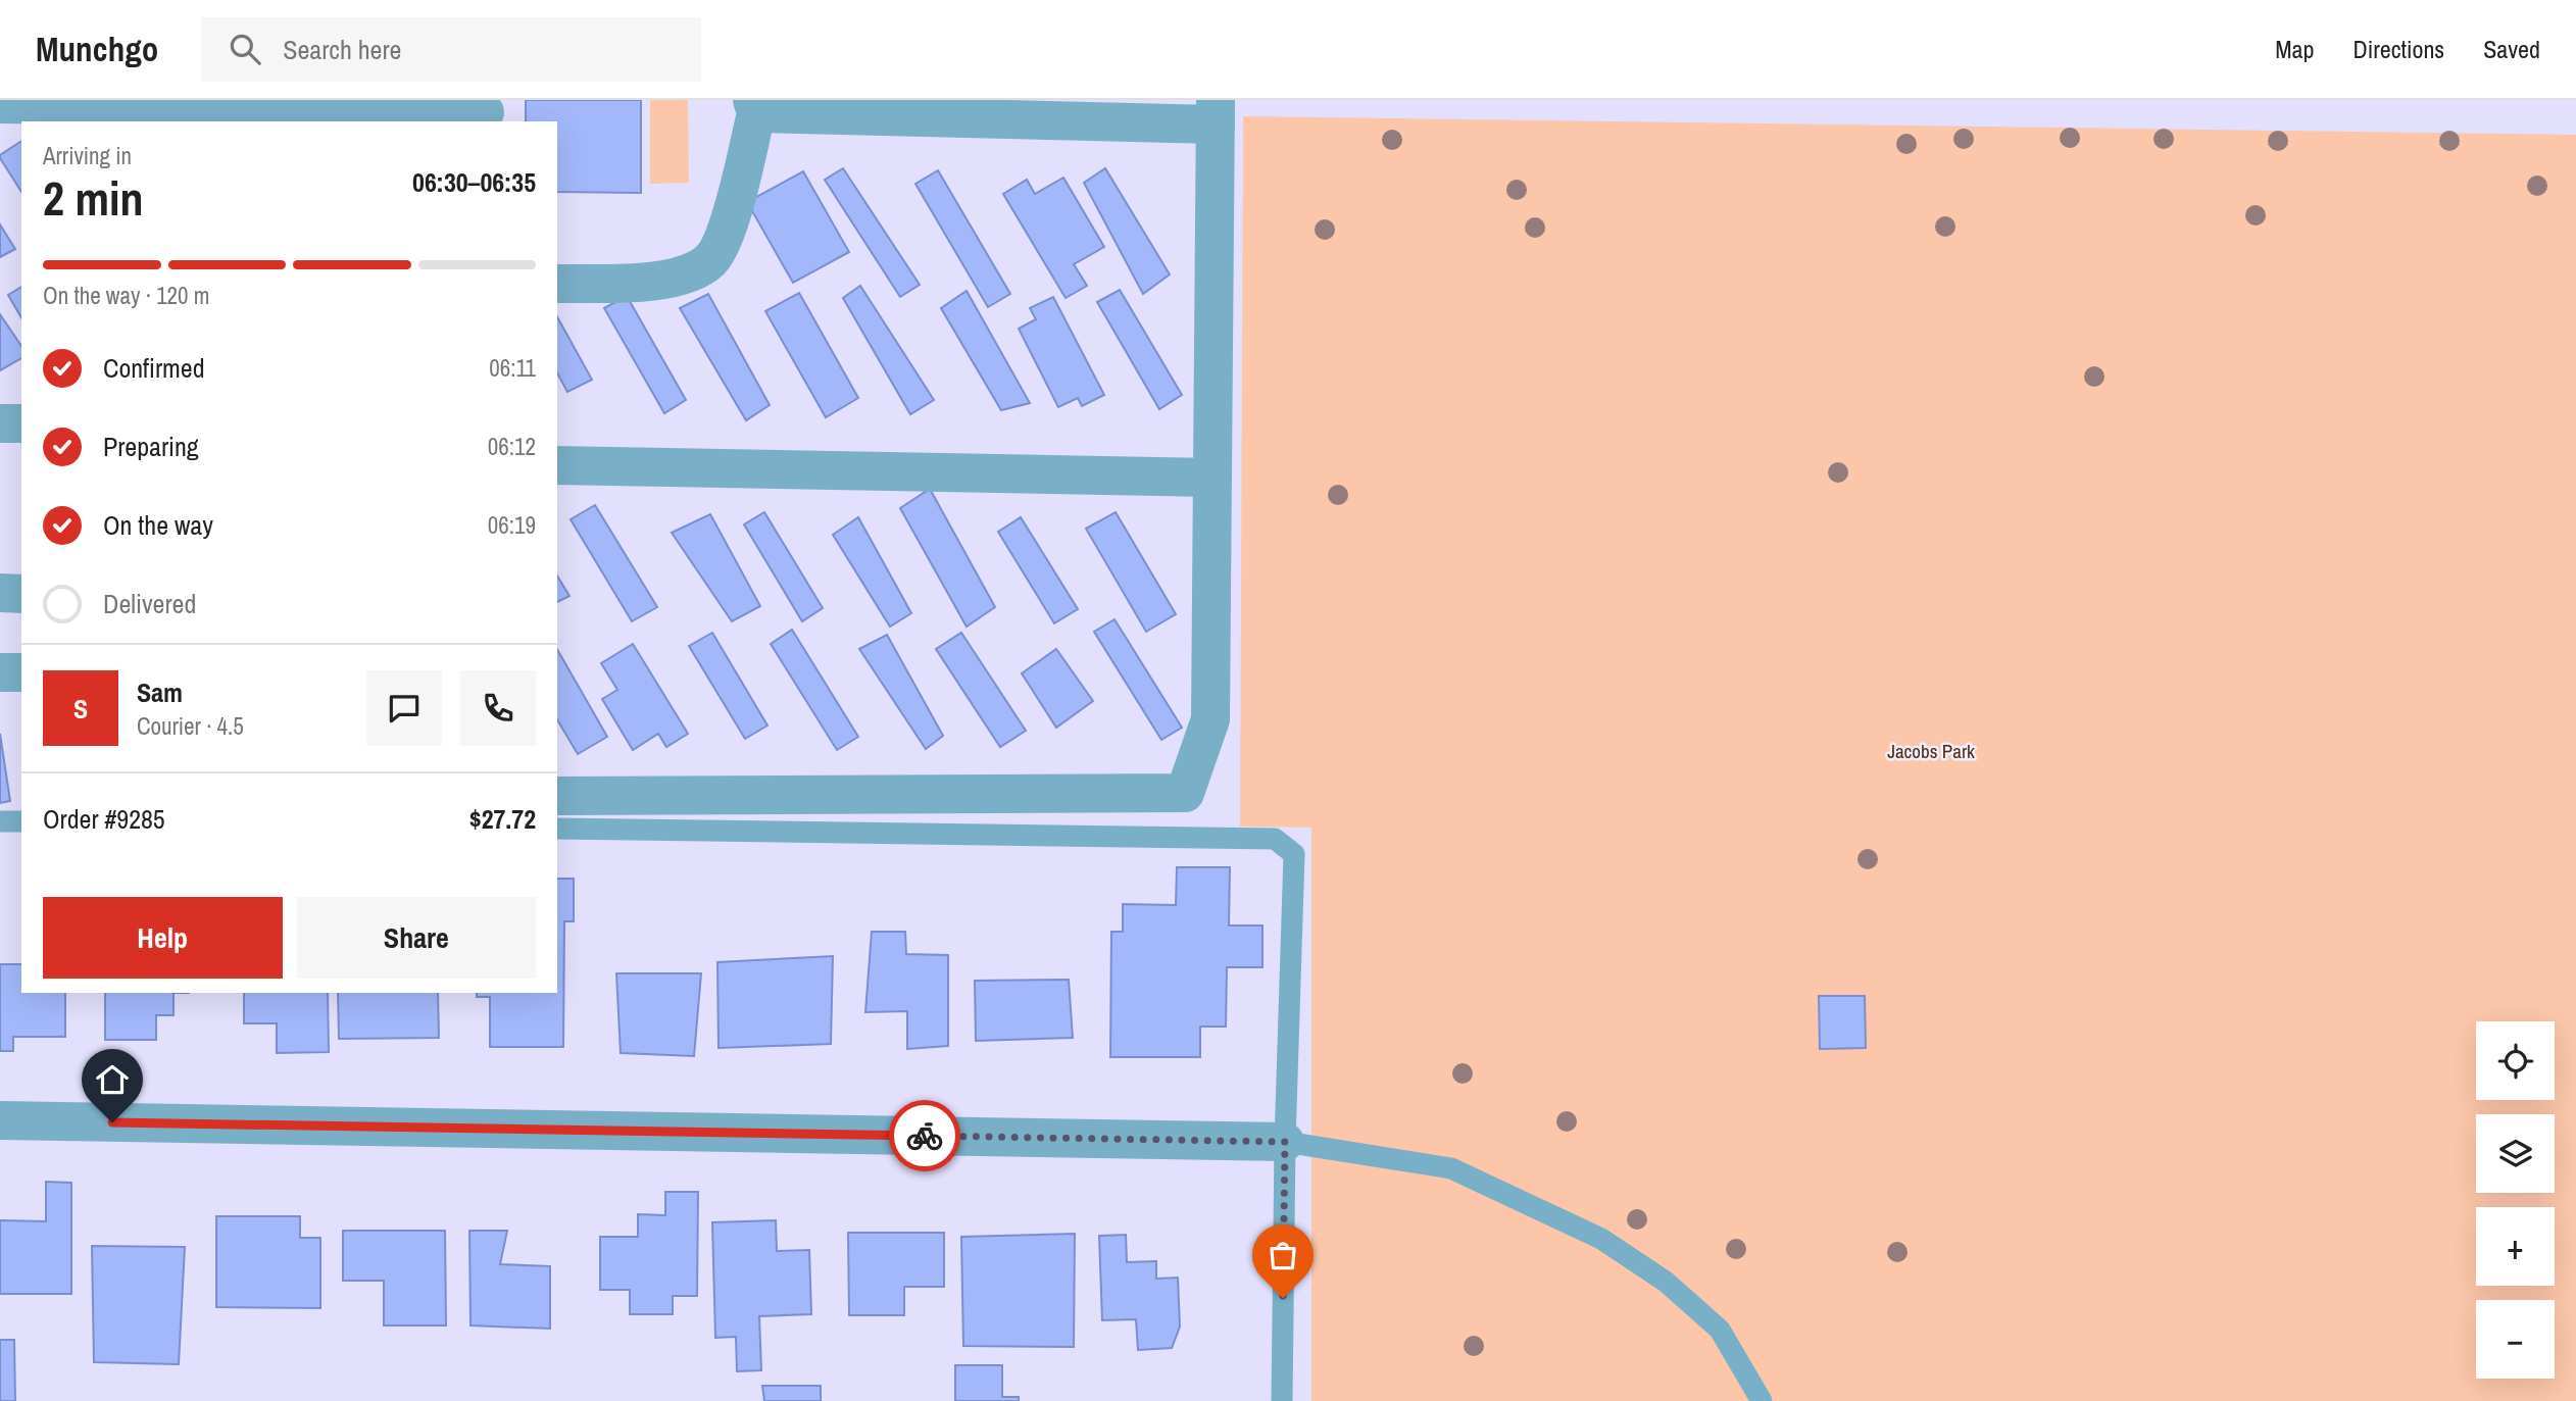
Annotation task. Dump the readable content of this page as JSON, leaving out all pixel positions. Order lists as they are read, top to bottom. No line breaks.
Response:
{"parks":["Jacobs Park"],"page":{"header":"Munchgo","search":"Search here","nav":["Map","Directions","Saved"],"heading":["2 min","Arriving in","06:30–06:35"],"panel":["Sam","Courier · 4.5","Order #9285","$27.72"],"bar":"On the way · 120 m","list":[["Confirmed","06:11"],["Preparing","06:12"],["On the way","06:19"],"Delivered"],"round":"S","buttons":["Help","Share"],"map_buttons":["+","−"]}}
